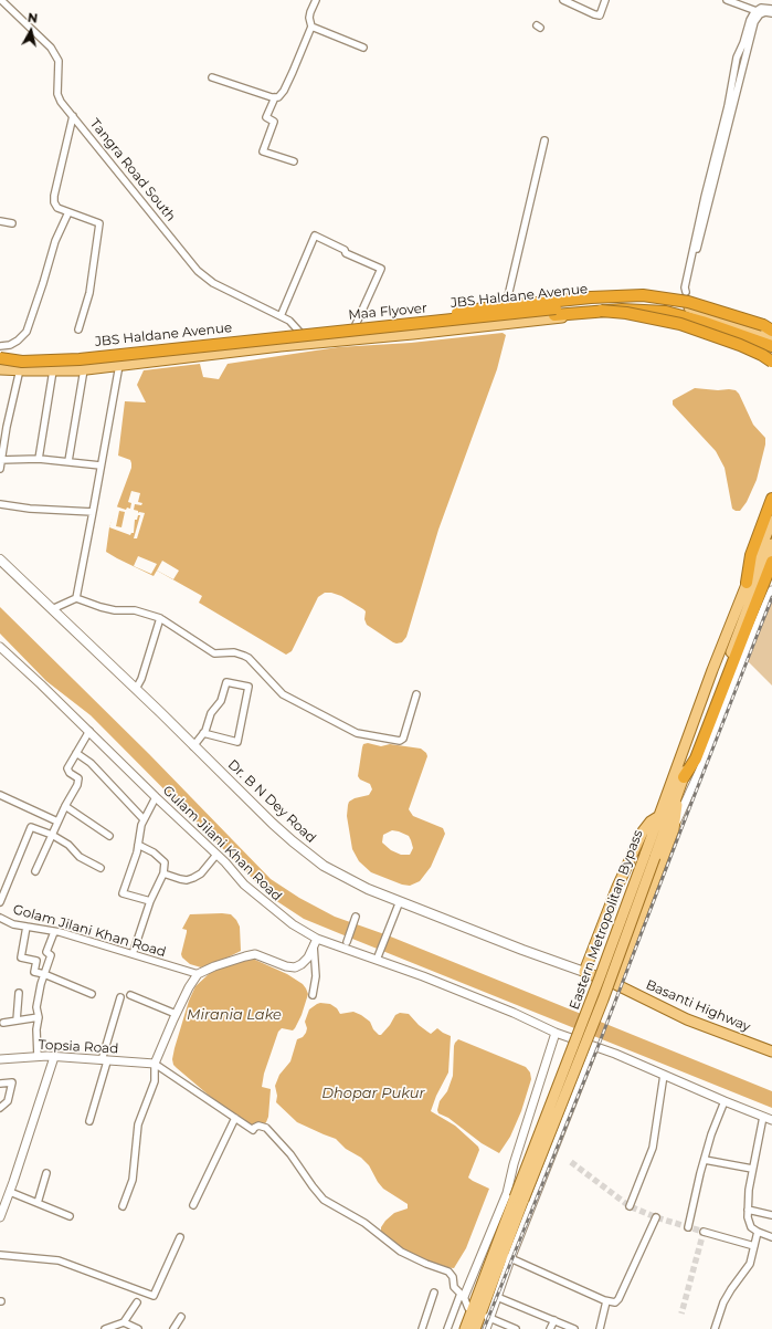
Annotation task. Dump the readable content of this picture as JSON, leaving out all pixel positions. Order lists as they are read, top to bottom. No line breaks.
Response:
{"streets":{"highway":["Maa Flyover"],"main road":["JBS Haldane Avenue","Dr. B N Dey Road","Eastern Metropolitan Bypass","Basanti Highway"],"street":["Tangra Road South","Gulam Jilani Khan Road","Golam Jilani Khan Road","Topsia Road"]},"crossings":[["Tangra Road South","JBS Haldane Avenue"],["JBS Haldane Avenue","Maa Flyover"],["Dr. B N Dey Road","Basanti Highway"]],"water":["Mirania Lake","Dhopar Pukur"],"north":"top"}
